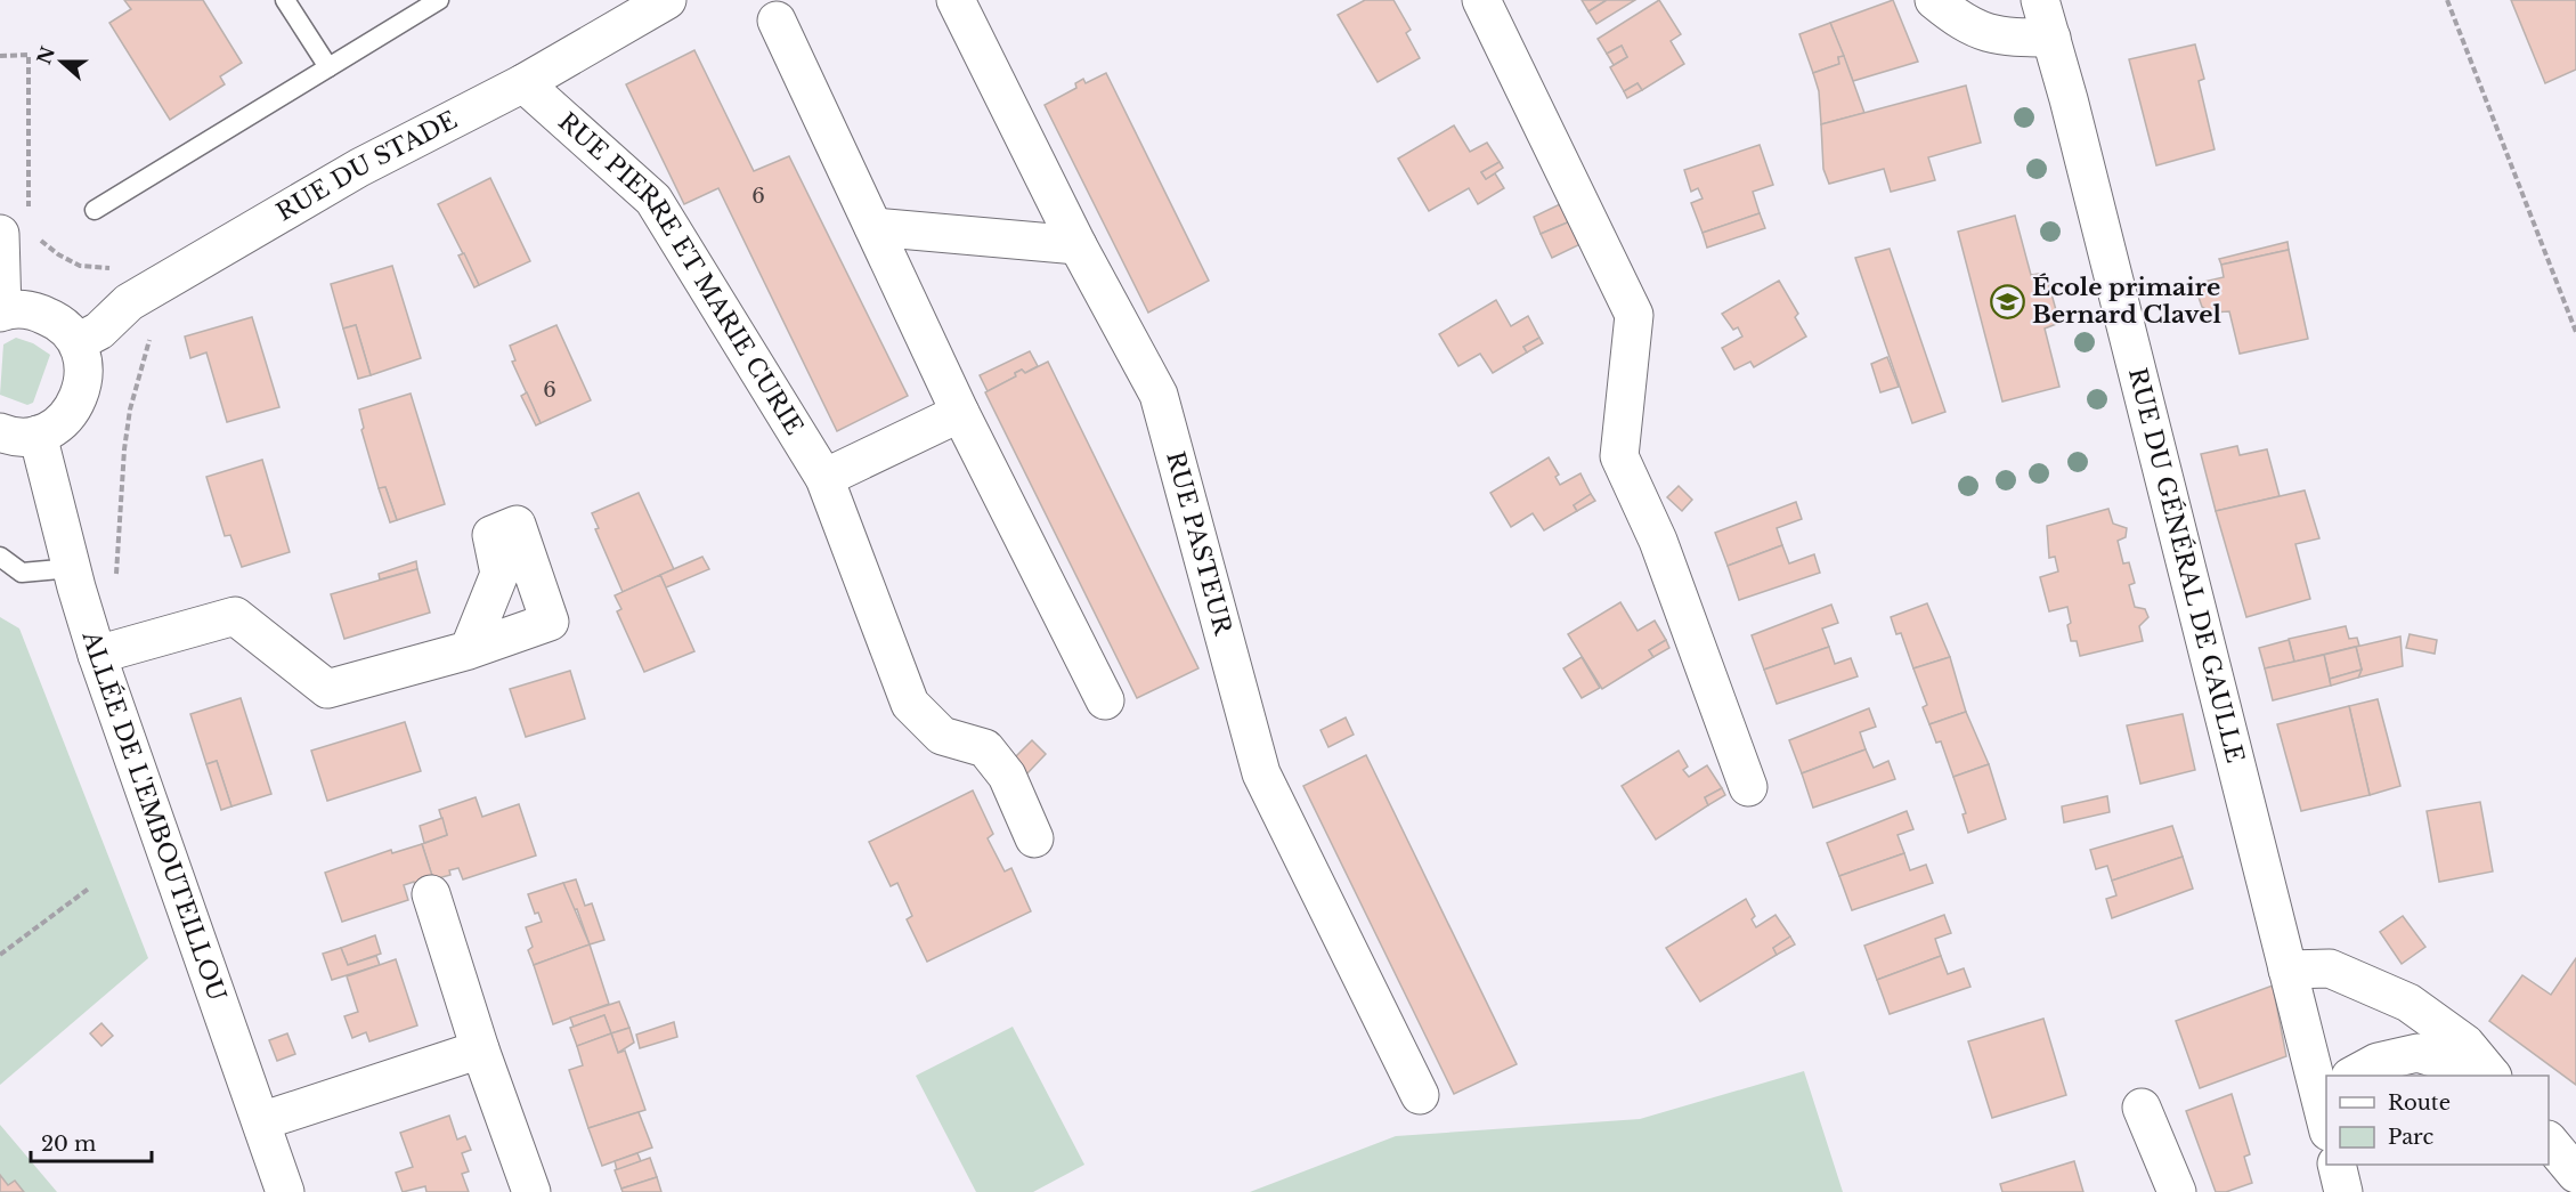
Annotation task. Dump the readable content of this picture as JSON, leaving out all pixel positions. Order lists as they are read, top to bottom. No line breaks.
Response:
{"streets":{"street":["RUE DU STADE","RUE PIERRE ET MARIE CURIE","RUE PASTEUR","RUE DU GÉNÉRAL DE GAULLE","ALLÉE DE L'EMBOUTEILLOU"]},"crossings":[["RUE DU STADE","RUE PIERRE ET MARIE CURIE"]],"places":{"school or university":["École primaire Bernard Clavel"]},"house_numbers":["6","6"],"legend":["Route","Parc"],"scale_bar":"20 m","north":"left"}
